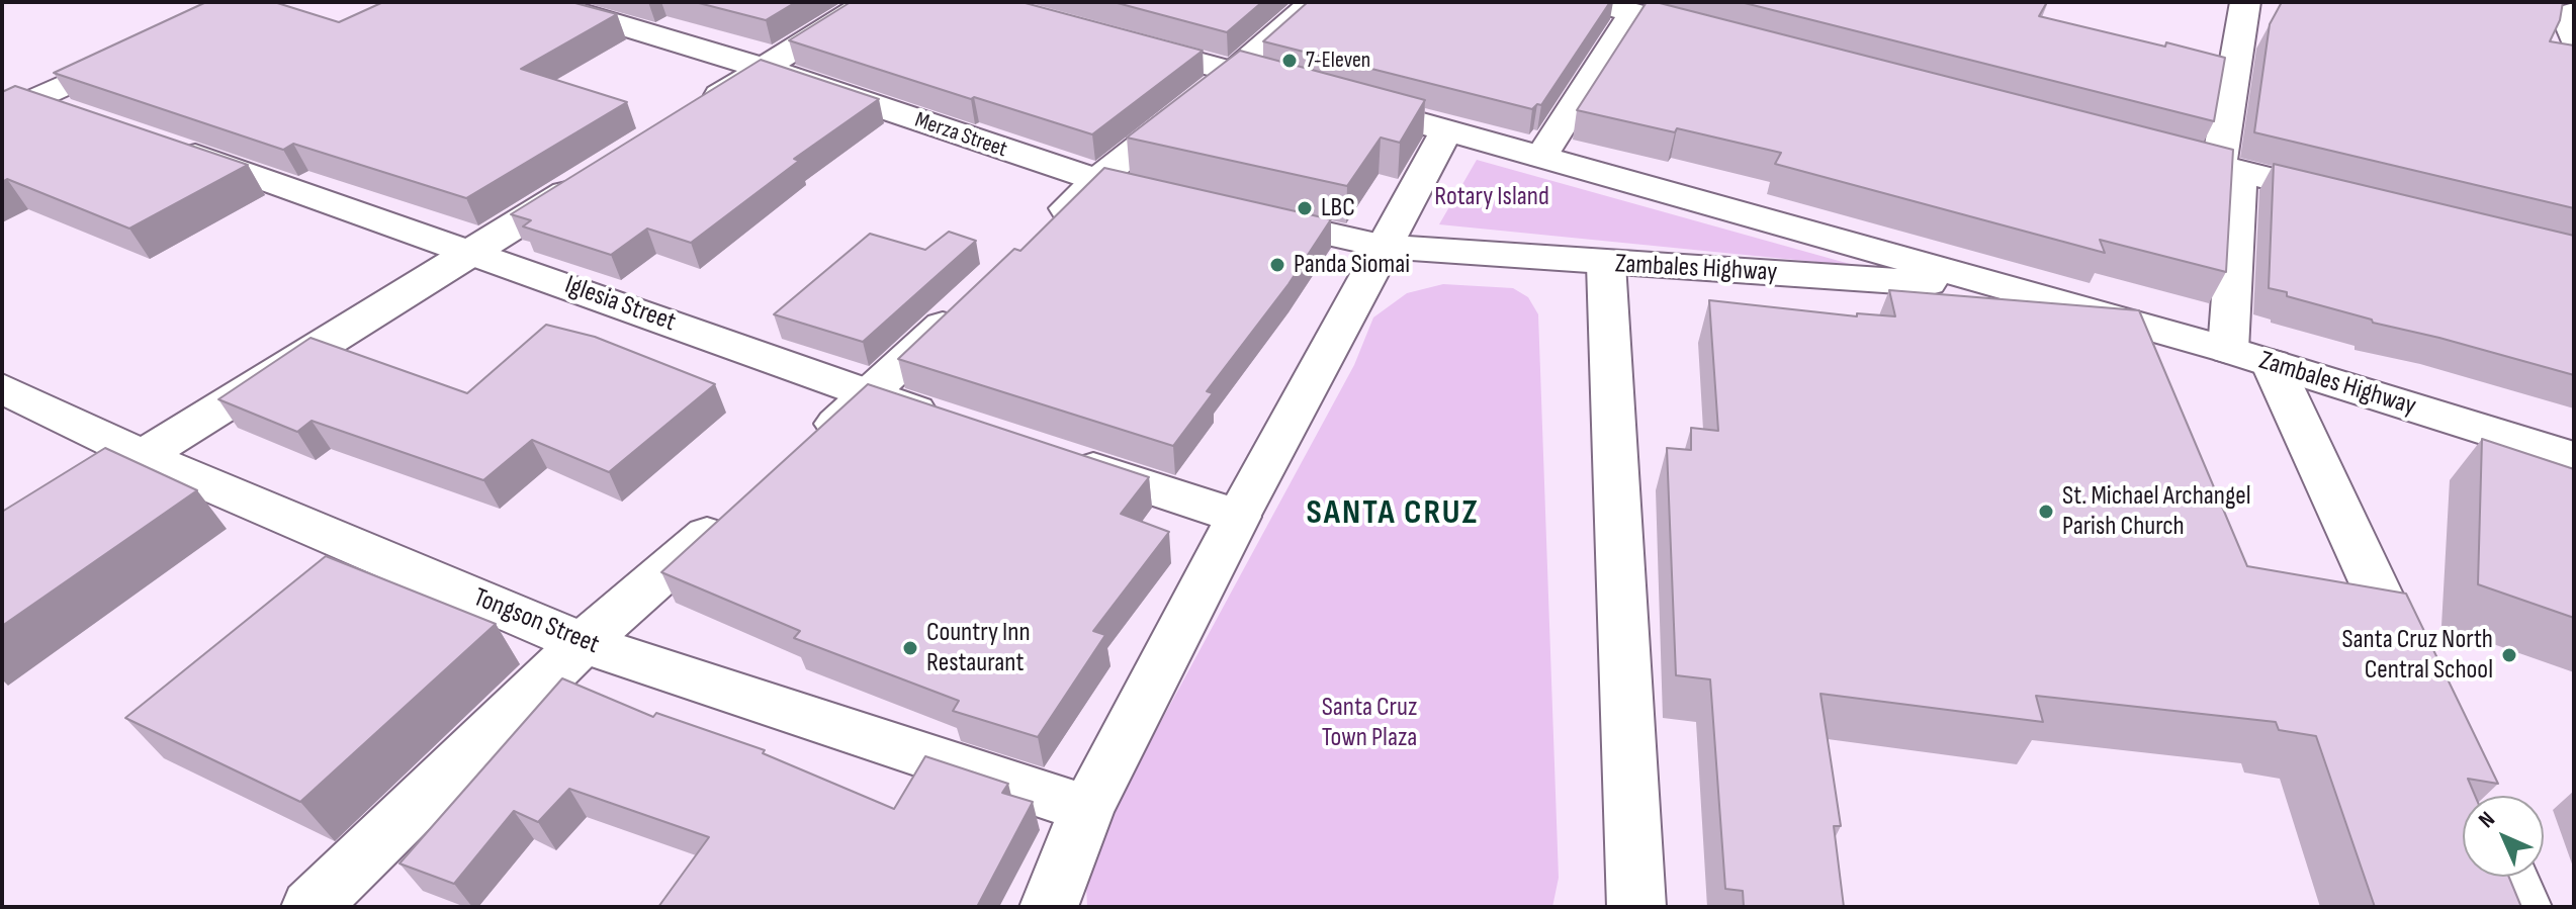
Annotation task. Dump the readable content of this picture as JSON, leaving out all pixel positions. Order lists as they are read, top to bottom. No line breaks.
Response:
{"streets":{"street":["Merza Street","Zambales Highway","Iglesia Street","Tongson Street"]},"districts":["SANTA CRUZ"],"parks":["Rotary Island","Santa Cruz Town Plaza"],"places":["7-Eleven","LBC","Panda Siomai","St. Michael Archangel Parish Church","Country Inn Restaurant","Santa Cruz North Central School"],"north":"top left"}
